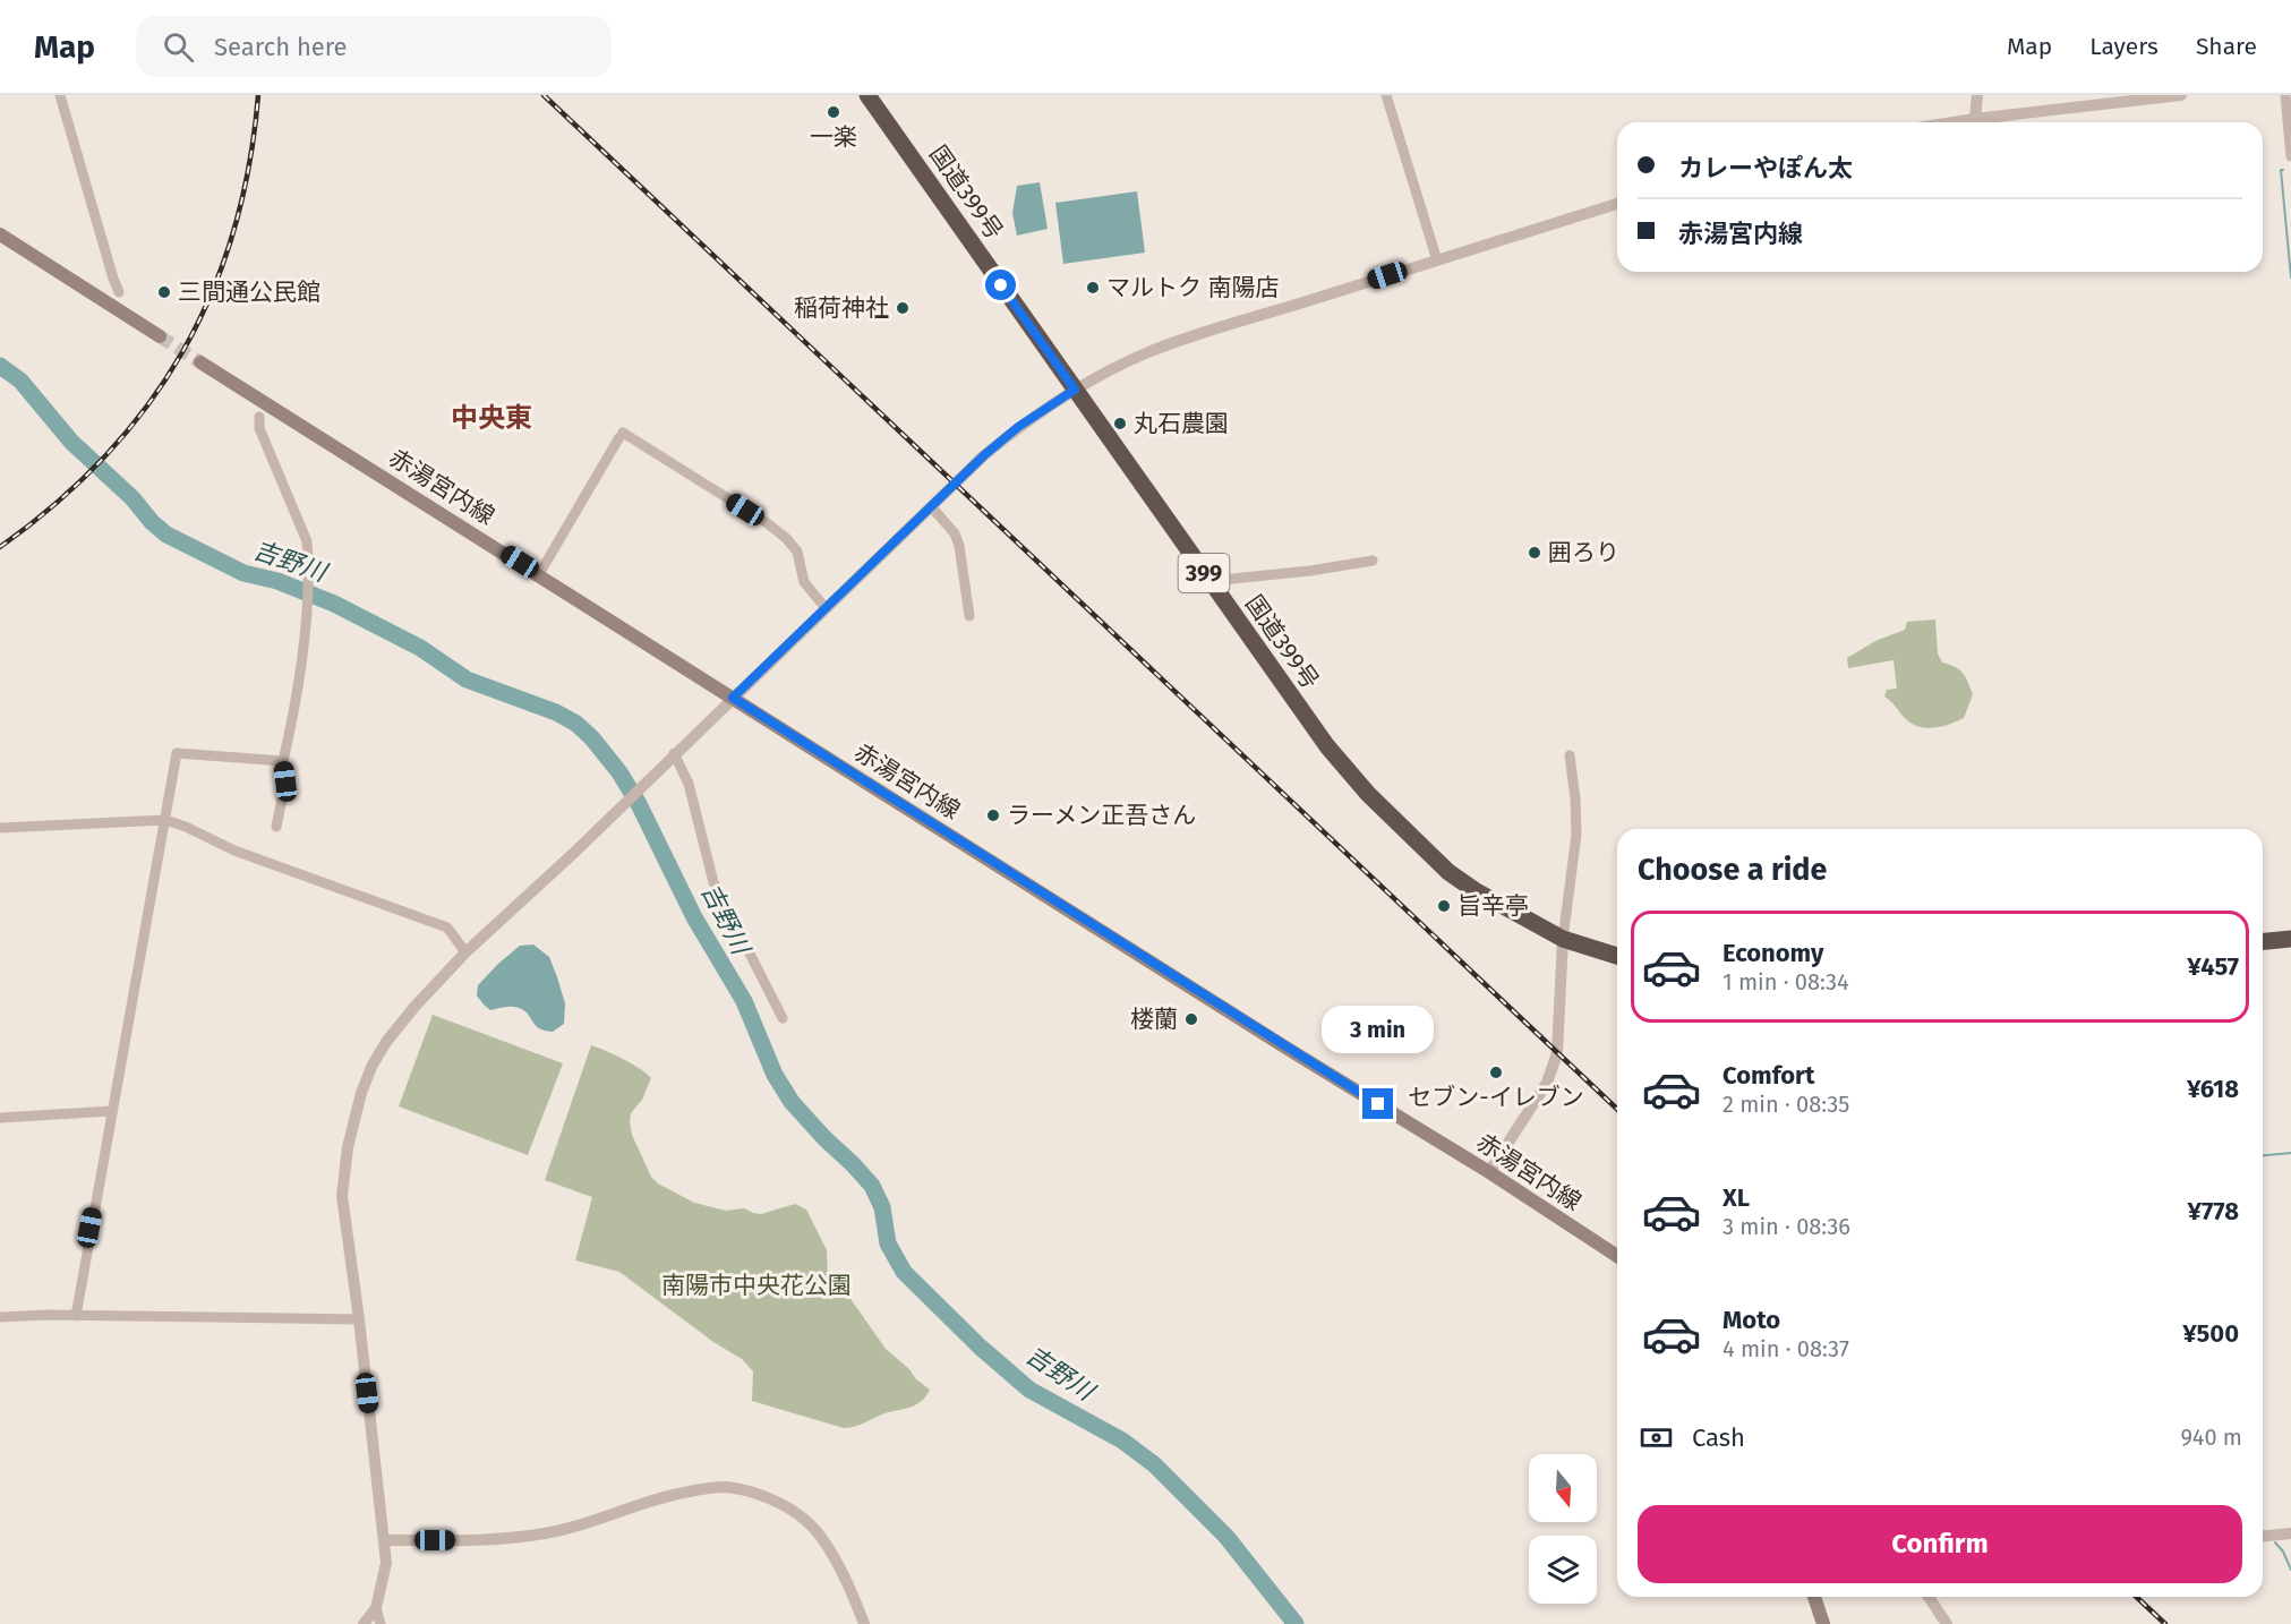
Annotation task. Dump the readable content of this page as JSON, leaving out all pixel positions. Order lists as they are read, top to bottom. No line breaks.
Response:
{"streets":{"highway":["国道399号","399"],"main road":["赤湯宮内線"]},"districts":["中央東"],"water":["吉野川"],"parks":["南陽市中央花公園"],"places":["一楽","マルトク 南陽店","三間通公民館","稲荷神社","丸石農園","囲ろり","ラーメン正吾さん","旨辛亭","楼蘭","セブン-イレブン"],"north":"bottom","page":{"header":"Map","search":"Search here","nav":["Map","Layers","Share"],"banner":["カレーやぽん太","赤湯宮内線"],"heading":"Choose a ride","list":[{"name":"Economy","note":"1 min · 08:34","value":"¥457"},{"name":"Comfort","note":"2 min · 08:35","value":"¥618"},{"name":"XL","note":"3 min · 08:36","value":"¥778"},{"name":"Moto","note":"4 min · 08:37","value":"¥500"}],"bubble":"3 min","pay":["Cash","940 m"],"buttons":"Confirm"}}
